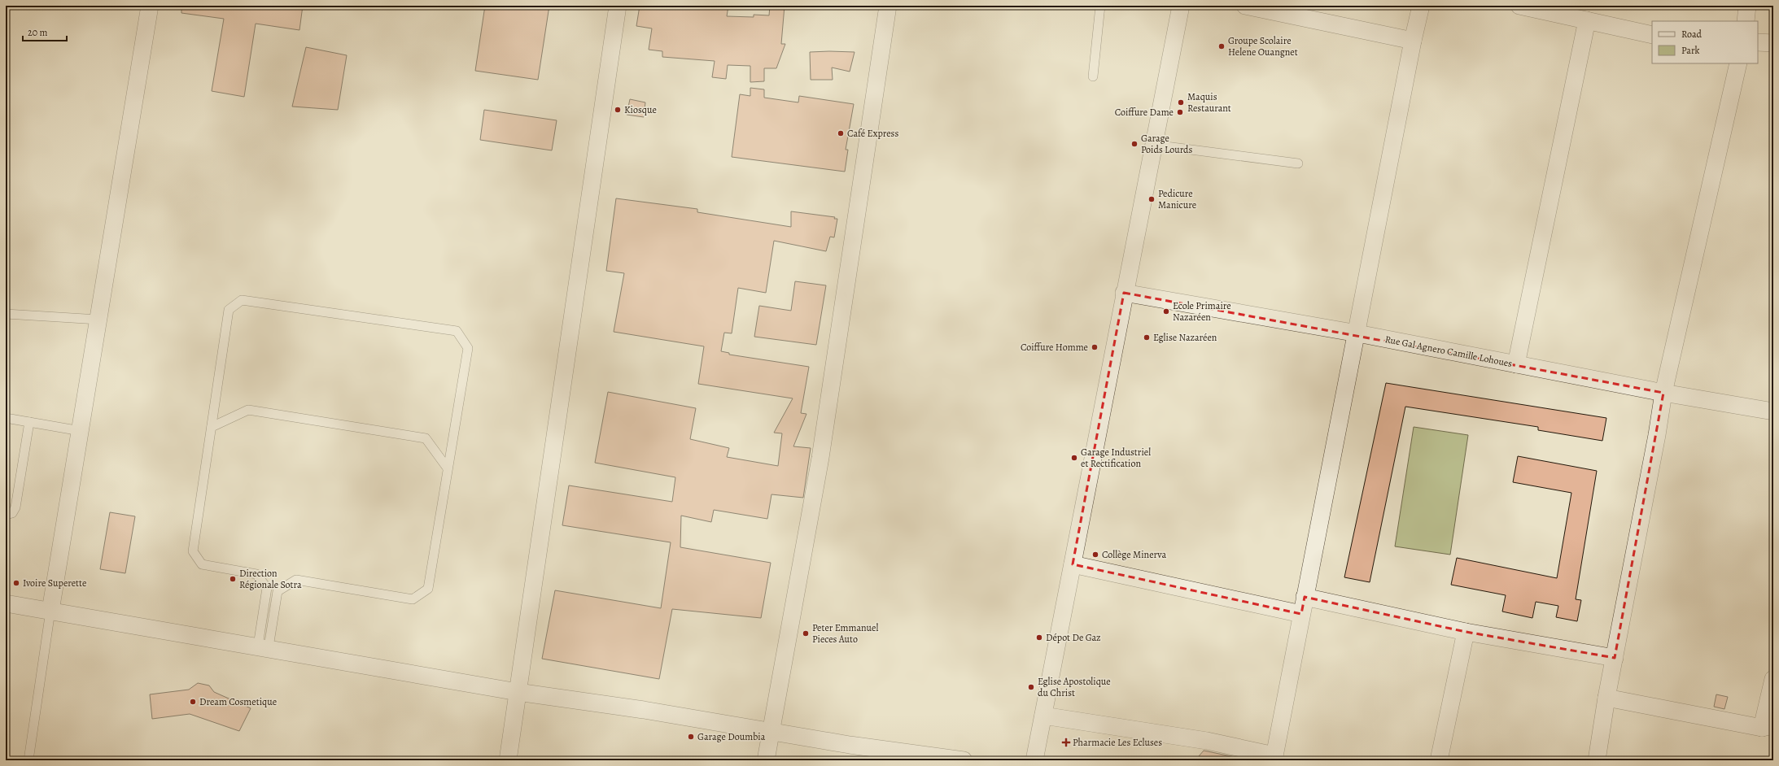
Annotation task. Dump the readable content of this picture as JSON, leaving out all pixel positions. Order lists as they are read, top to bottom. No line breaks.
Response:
{"streets":{"street":["Rue Gal Agnero Camille Lohoues"]},"places":{"other":["Groupe Scolaire Helene Ouangnet","Maquis Restaurant","Kiosque","Coiffure Dame","Café Express","Garage Poids Lourds","Pedicure Manicure","Ecole Primaire Nazaréen","Eglise Nazaréen","Coiffure Homme","Garage Industriel et Rectification","Collège Minerva","Direction Régionale Sotra","Ivoire Superette","Peter Emmanuel Pieces Auto","Dépot De Gaz","Eglise Apostolique du Christ","Dream Cosmetique","Garage Doumbia"],"health":["Pharmacie Les Ecluses"]},"legend":["Road","Park"],"scale_bar":"20 m"}
